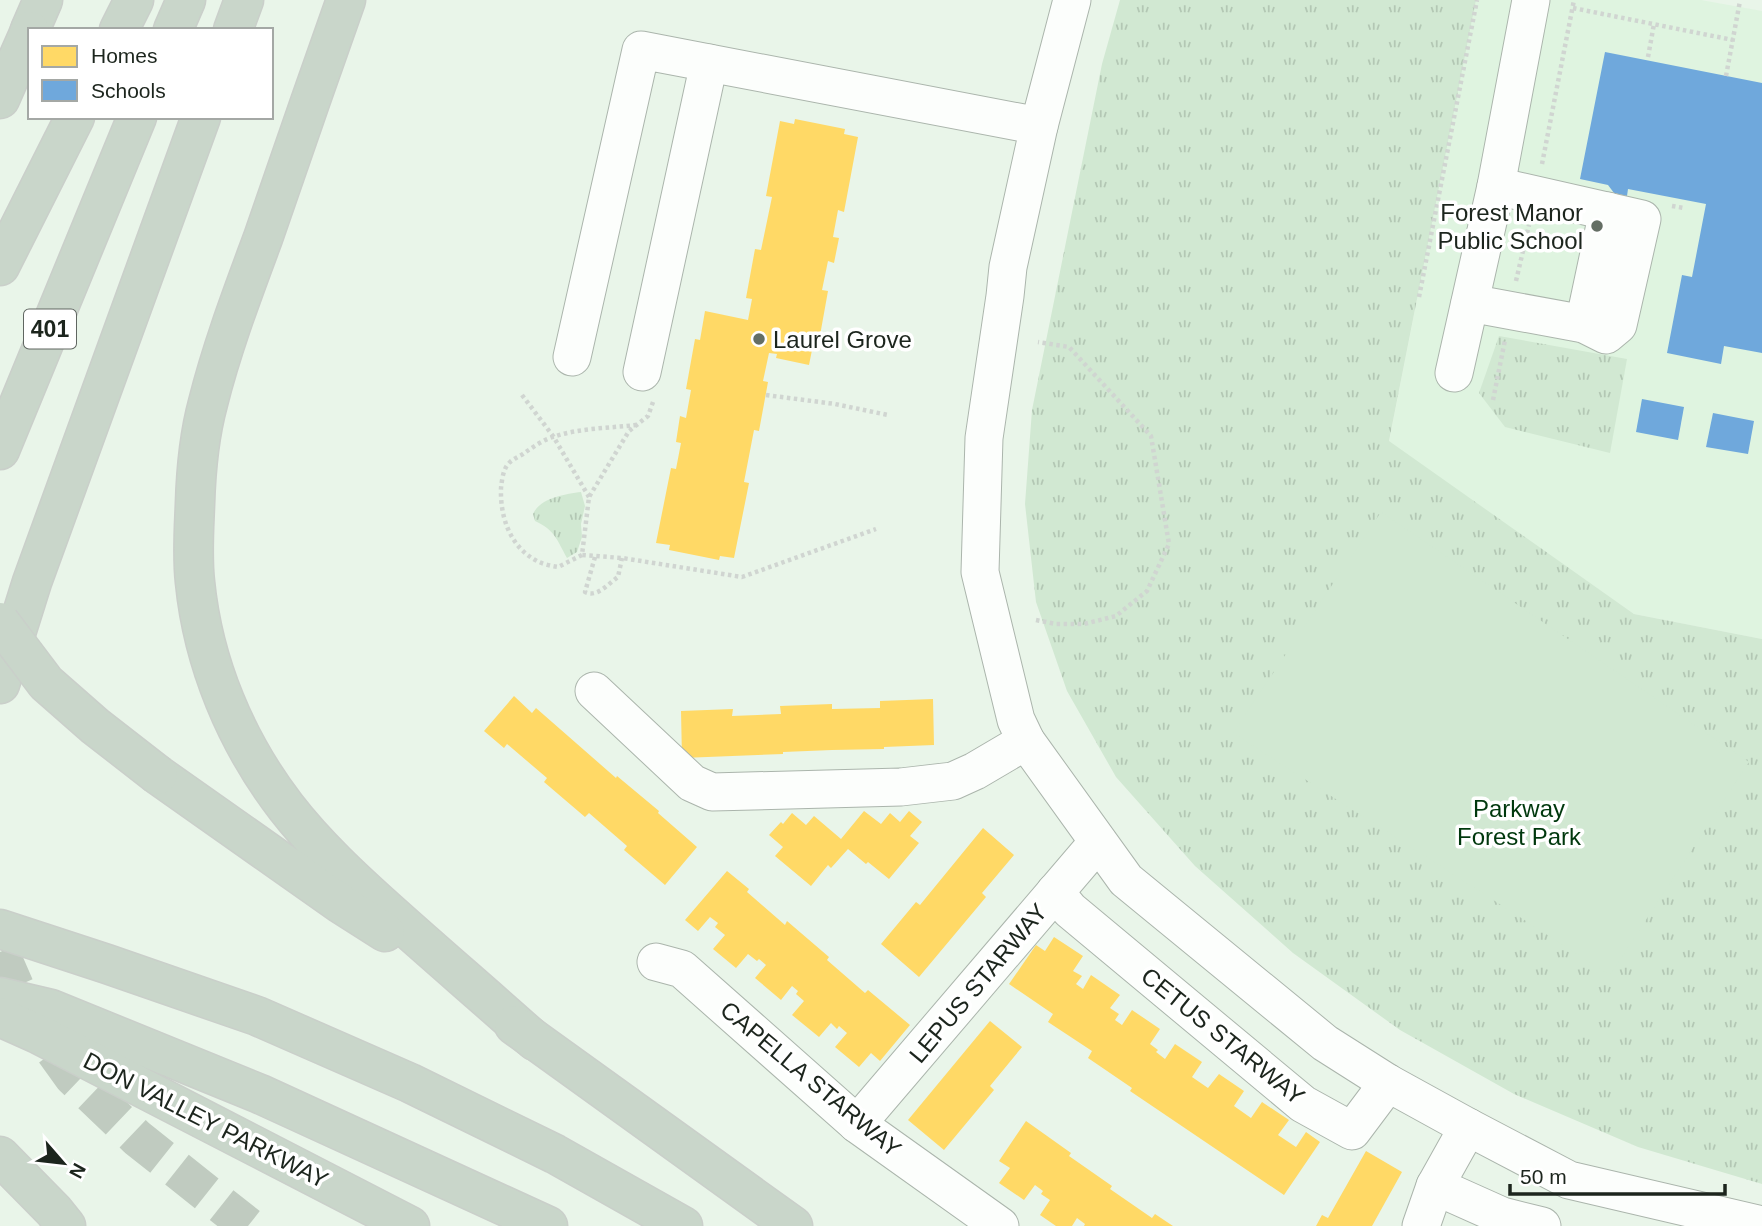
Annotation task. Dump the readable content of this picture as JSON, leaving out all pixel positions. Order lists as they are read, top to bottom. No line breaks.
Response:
{"streets":{"highway":["401","DON VALLEY PARKWAY"],"street":["LEPUS STARWAY","CETUS STARWAY","CAPELLA STARWAY"]},"crossings":[["LEPUS STARWAY","CETUS STARWAY"],["LEPUS STARWAY","CAPELLA STARWAY"]],"parks":["Parkway Forest Park"],"places":["Forest Manor Public School","Laurel Grove"],"legend":["Homes","Schools"],"scale_bar":"50 m","north":"bottom right"}
